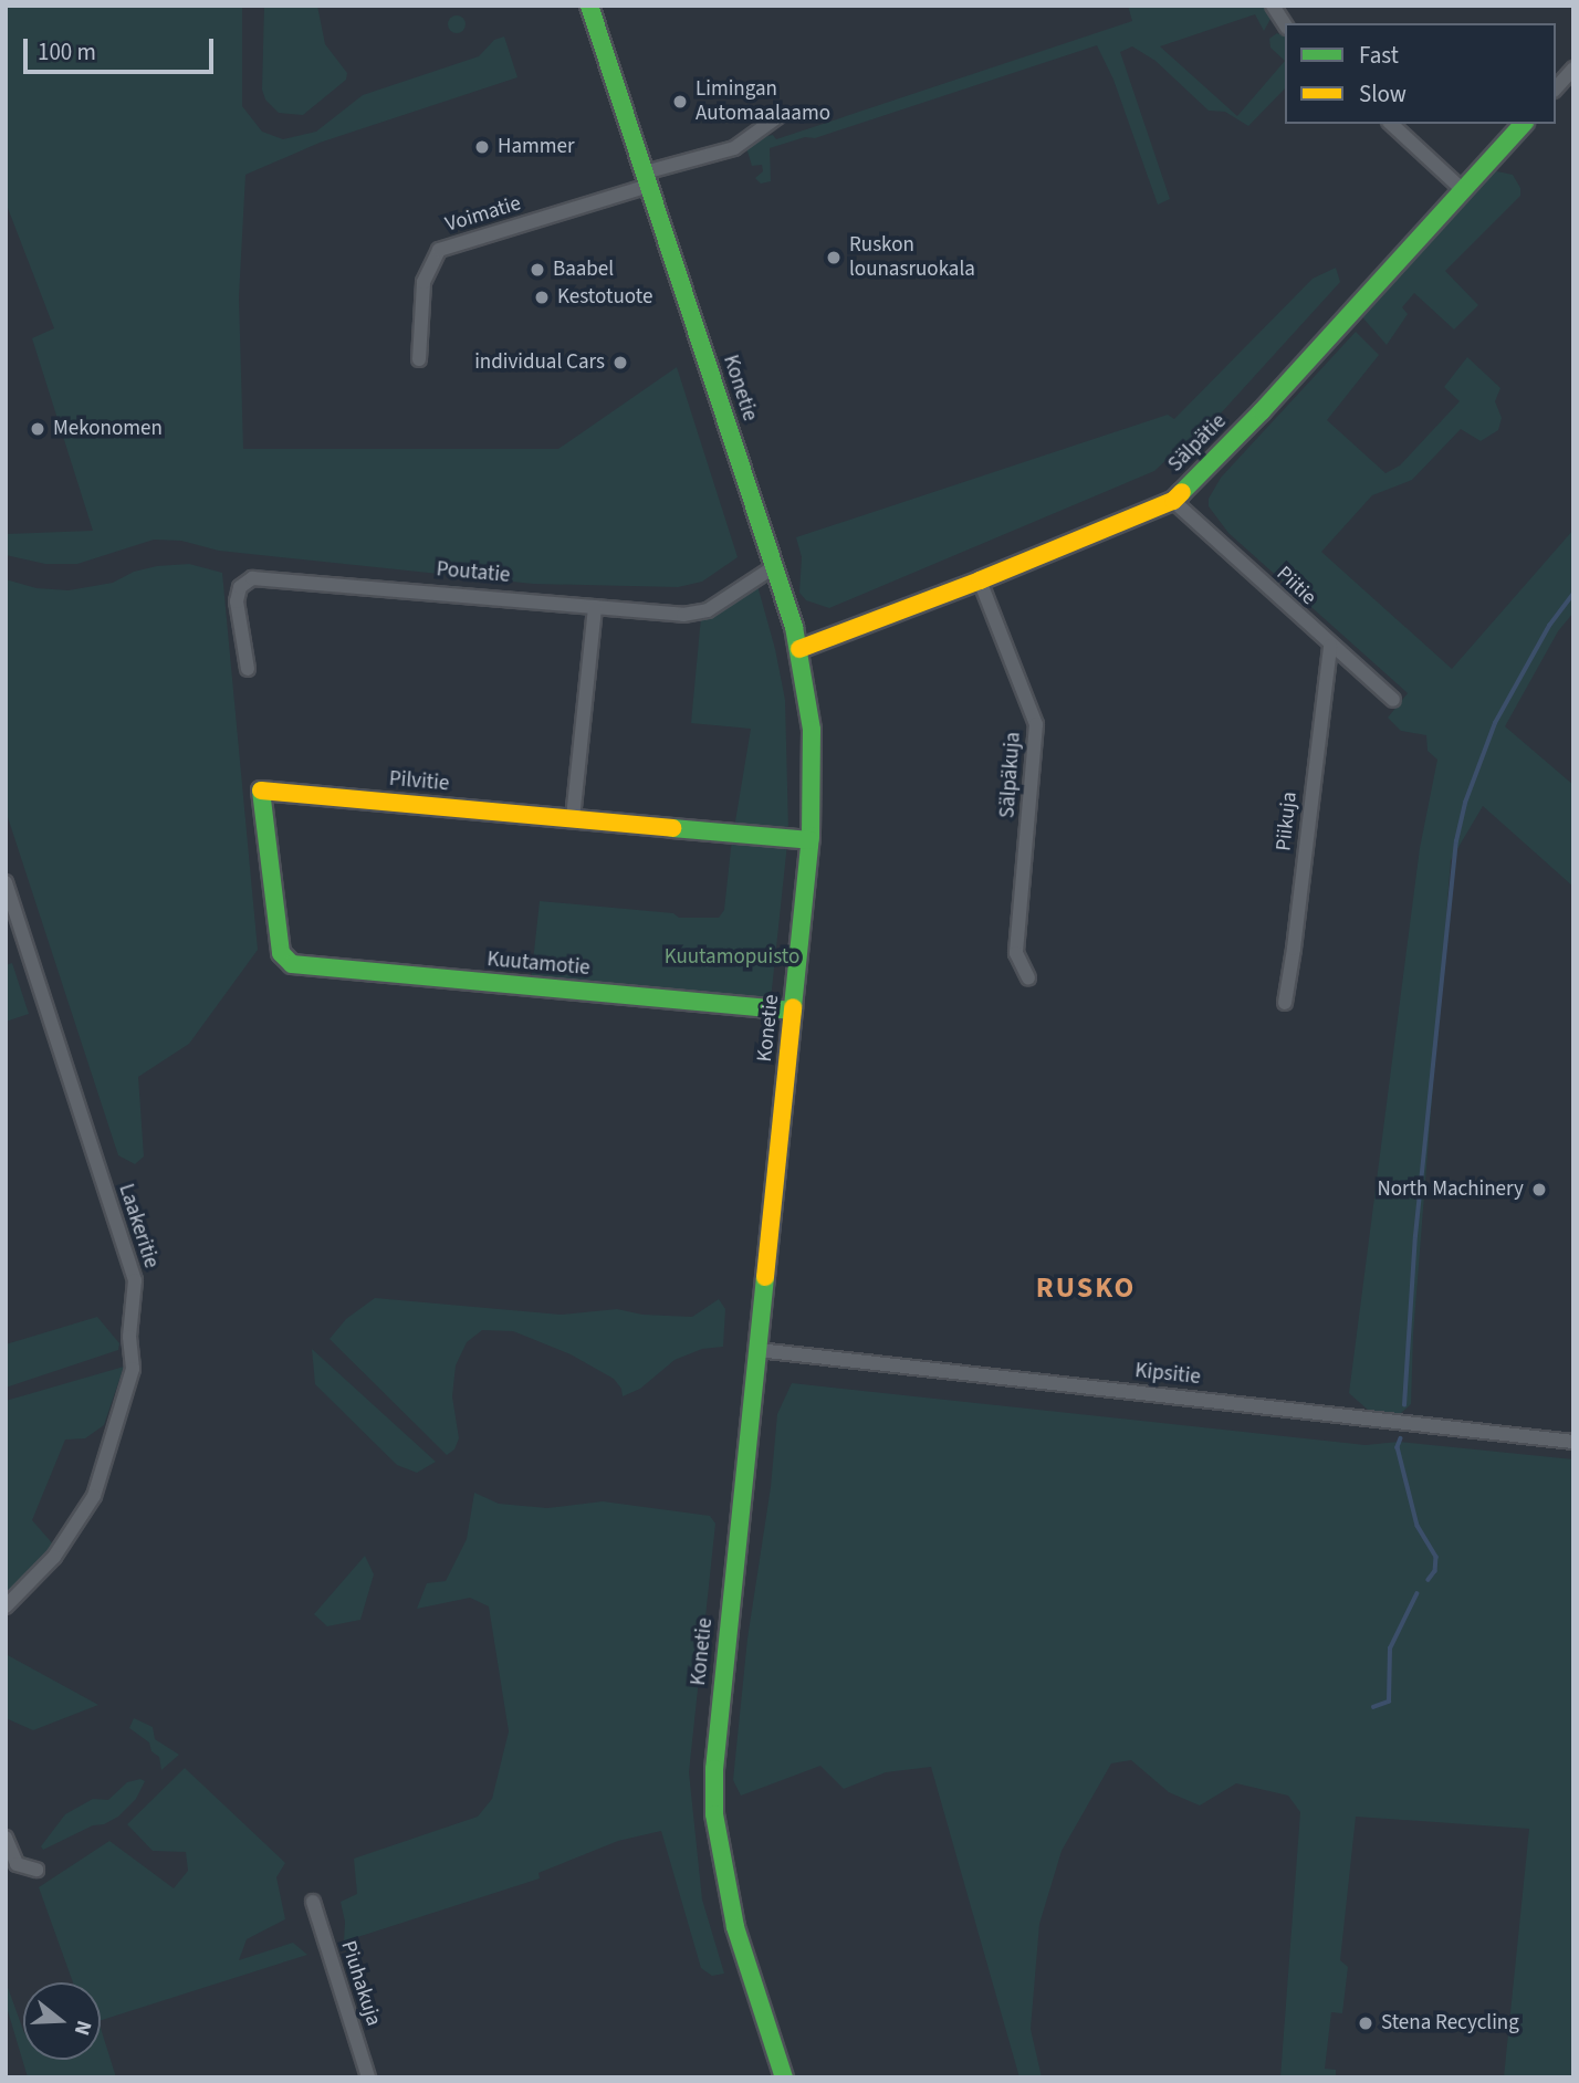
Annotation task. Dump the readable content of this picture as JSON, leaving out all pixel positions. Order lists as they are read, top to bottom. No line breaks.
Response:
{"streets":{"street":["Voimatie","Konetie","Sälpätie","Poutatie","Piitie","Sälpäkuja","Pilvitie","Piikuja","Kuutamotie","Laakeritie","Kipsitie","Piuhakuja"]},"crossings":[["Voimatie","Konetie"],["Konetie","Sälpätie"],["Konetie","Poutatie"],["Konetie","Pilvitie"],["Konetie","Kuutamotie"],["Konetie","Kipsitie"],["Sälpätie","Piitie"],["Sälpätie","Sälpäkuja"],["Piitie","Piikuja"],["Pilvitie","Kuutamotie"]],"districts":["RUSKO"],"parks":["Kuutamopuisto"],"places":["Limingan Automaalaamo","Hammer","Ruskon lounasruokala","Baabel","Kestotuote","individual Cars","Mekonomen","North Machinery","Stena Recycling"],"legend":["Fast","Slow"],"scale_bar":"100 m","north":"right"}
